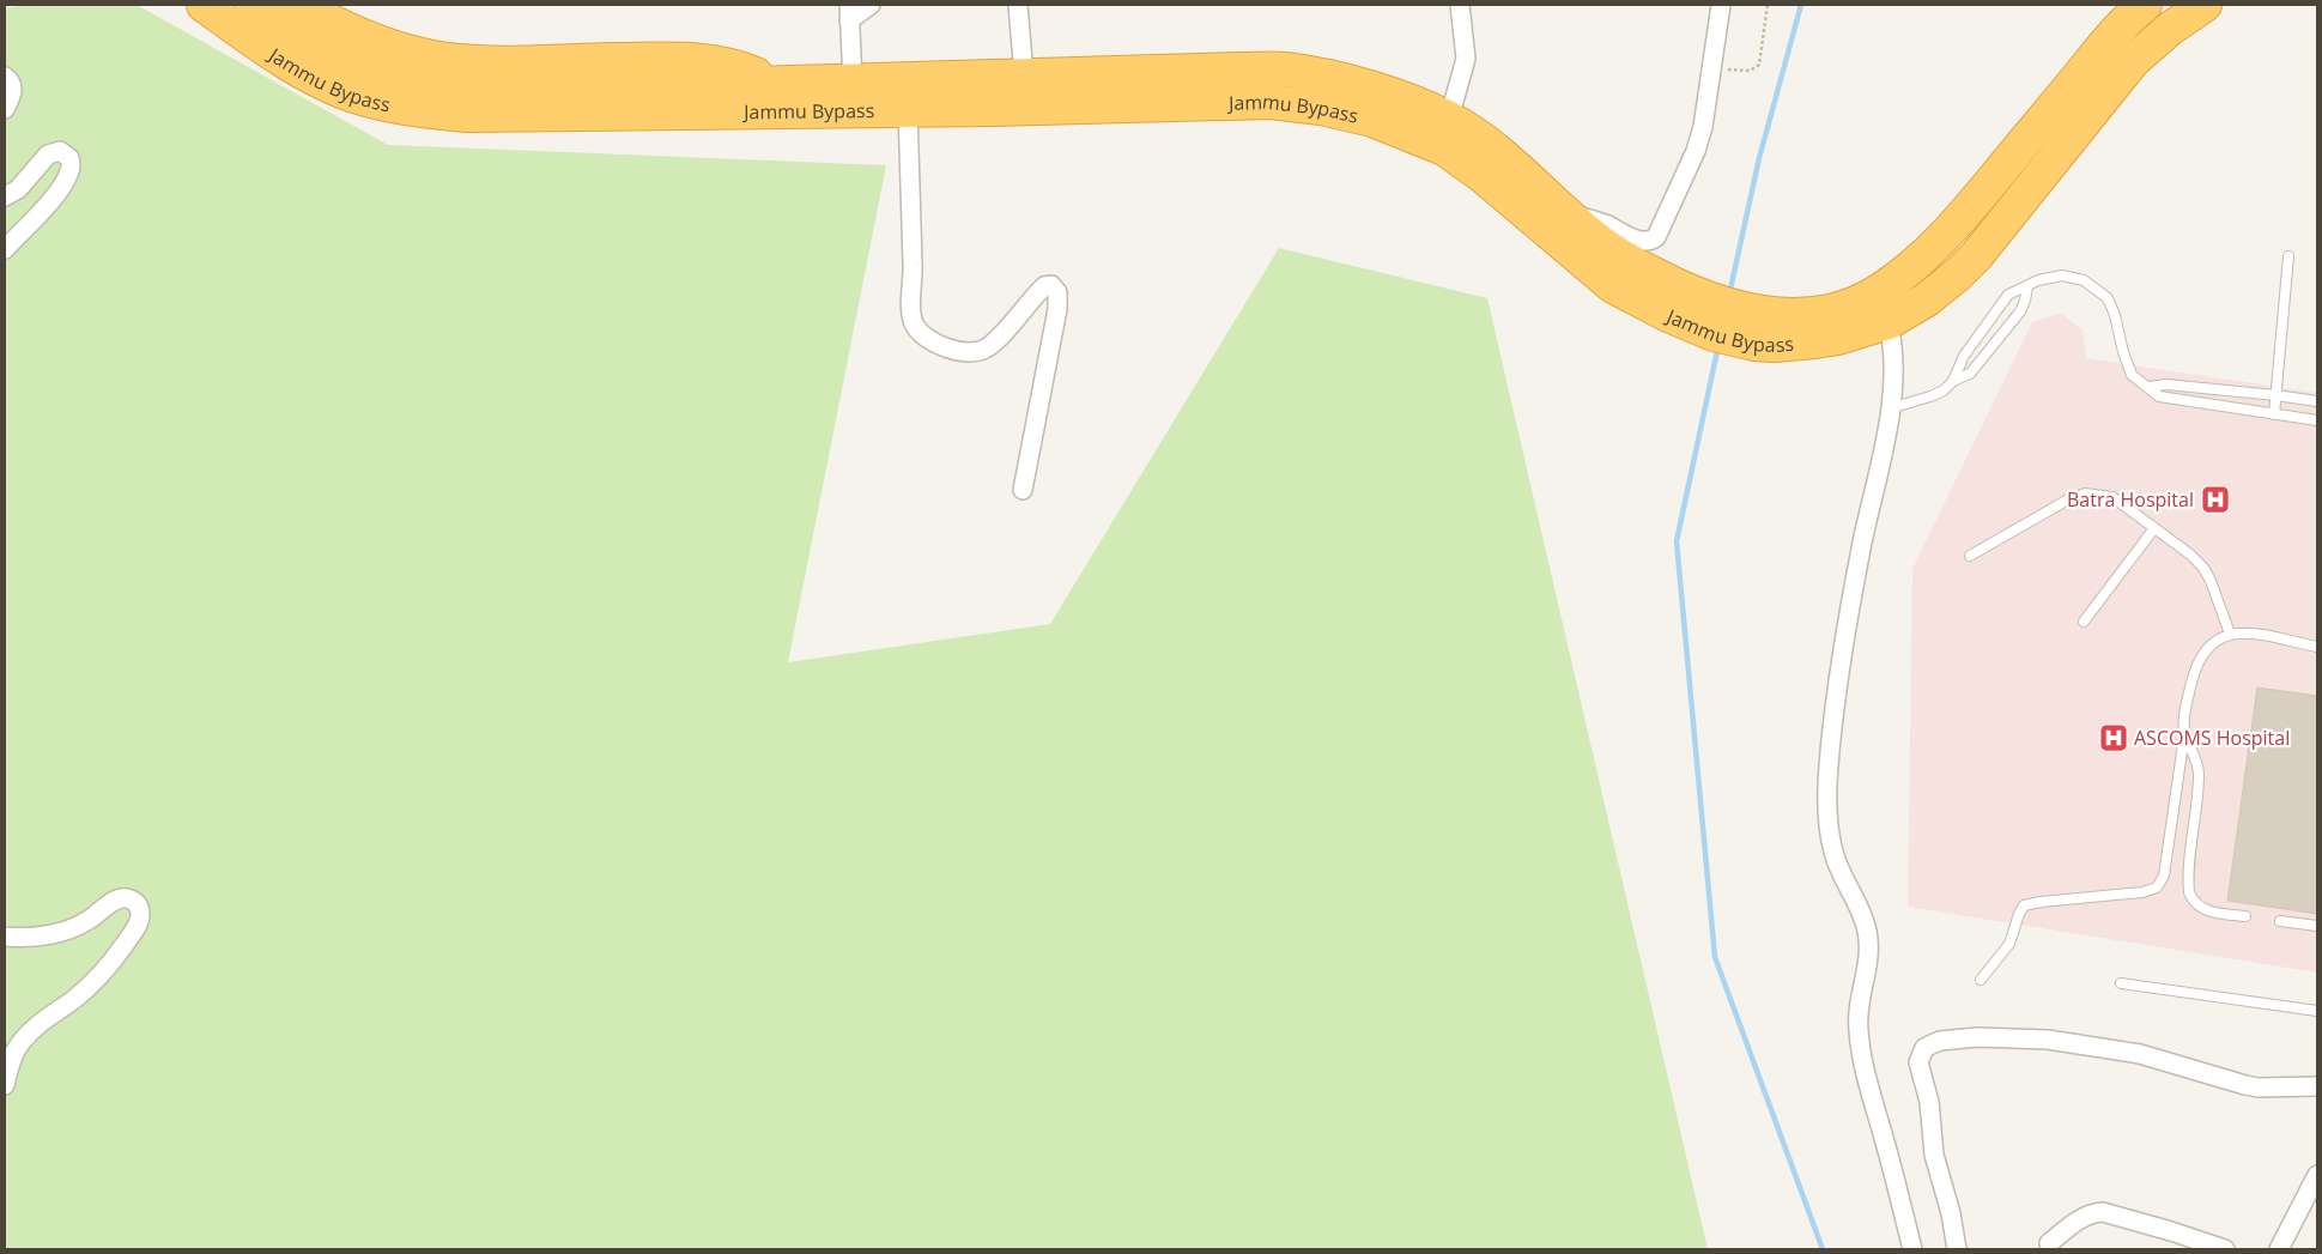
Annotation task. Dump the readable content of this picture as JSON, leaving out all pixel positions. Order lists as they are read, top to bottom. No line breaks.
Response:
{"streets":{"highway":["Jammu Bypass"]},"places":{"hospital":["Batra Hospital","ASCOMS Hospital"]}}
